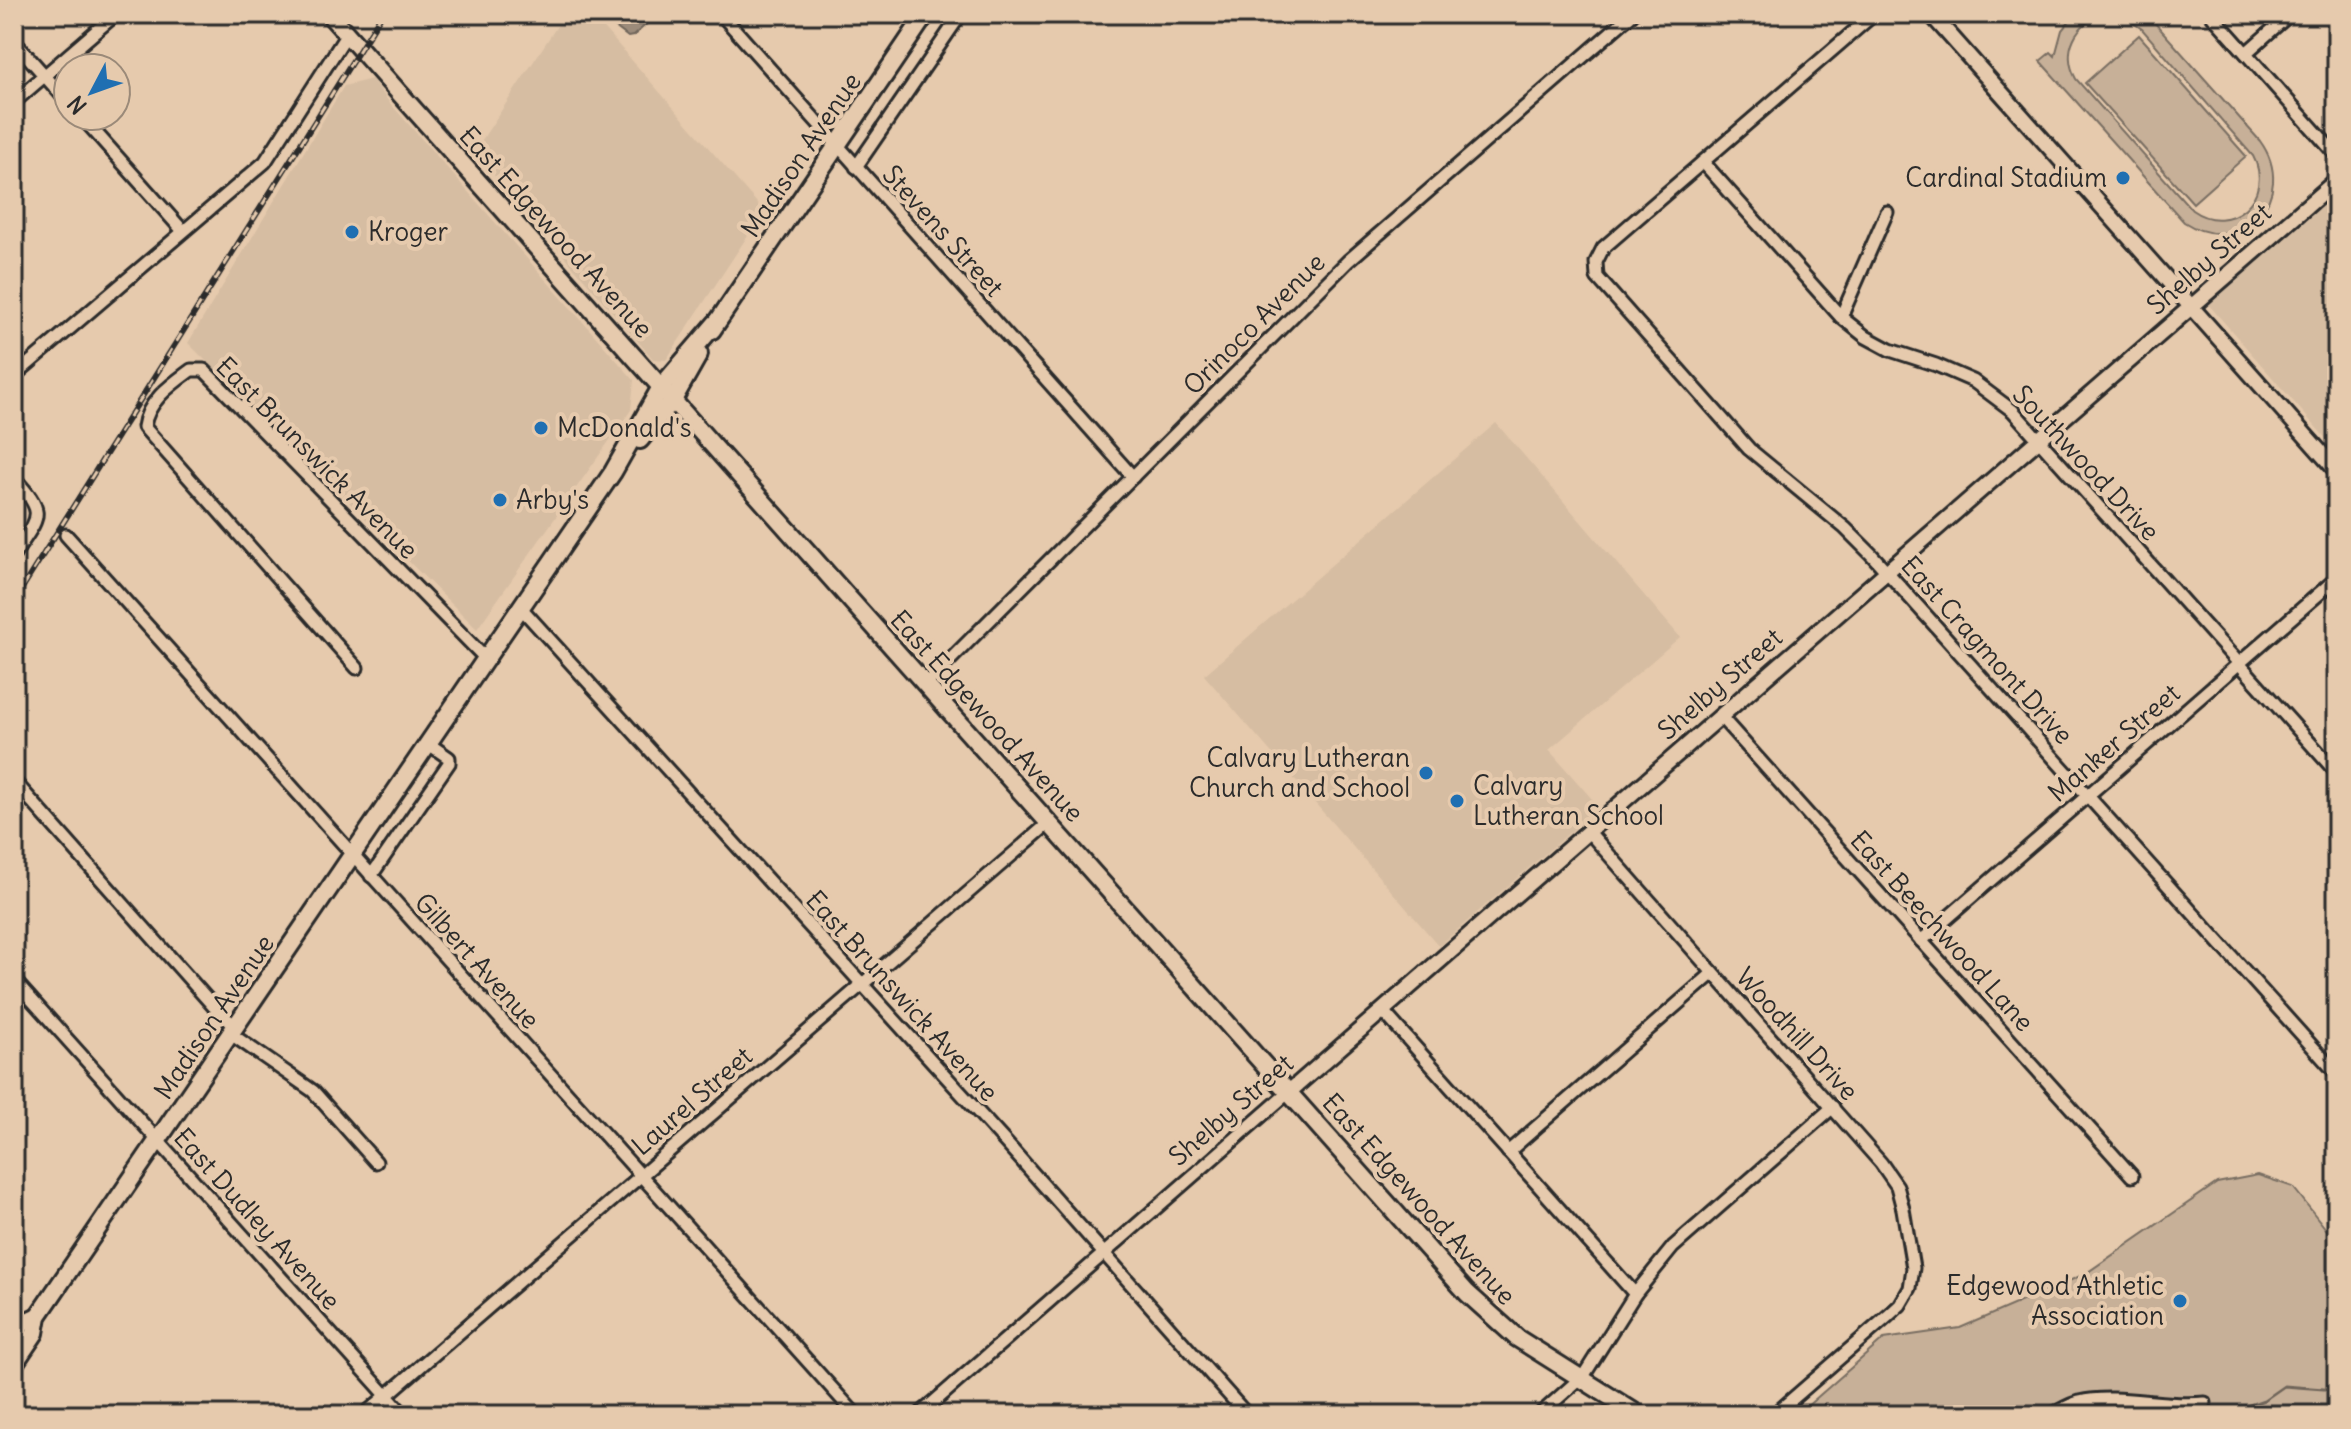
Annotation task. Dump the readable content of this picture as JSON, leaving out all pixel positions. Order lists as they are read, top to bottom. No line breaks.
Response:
{"streets":{"main road":["Madison Avenue","East Edgewood Avenue"],"street":["Stevens Street","Shelby Street","Orinoco Avenue","East Brunswick Avenue","Southwood Drive","East Cragmont Drive","Manker Street","East Beechwood Lane","Gilbert Avenue","Woodhill Drive","Laurel Street","East Dudley Avenue"]},"crossings":[["Madison Avenue","Stevens Street"],["Madison Avenue","East Edgewood Avenue"],["Madison Avenue","East Brunswick Avenue"],["Madison Avenue","Gilbert Avenue"],["Madison Avenue","East Dudley Avenue"],["Stevens Street","Orinoco Avenue"],["East Edgewood Avenue","Shelby Street"],["East Edgewood Avenue","Orinoco Avenue"],["East Edgewood Avenue","Laurel Street"],["Shelby Street","East Brunswick Avenue"],["Shelby Street","Southwood Drive"],["Shelby Street","East Cragmont Drive"],["Shelby Street","East Beechwood Lane"],["Shelby Street","Woodhill Drive"],["East Brunswick Avenue","Laurel Street"],["Southwood Drive","East Cragmont Drive"],["Southwood Drive","Manker Street"],["East Cragmont Drive","Manker Street"],["Manker Street","East Beechwood Lane"],["Gilbert Avenue","Laurel Street"],["Laurel Street","East Dudley Avenue"]],"places":["Cardinal Stadium","Kroger","McDonald's","Arby's","Calvary Lutheran Church and School","Calvary Lutheran School","Edgewood Athletic Association"],"north":"bottom left"}
